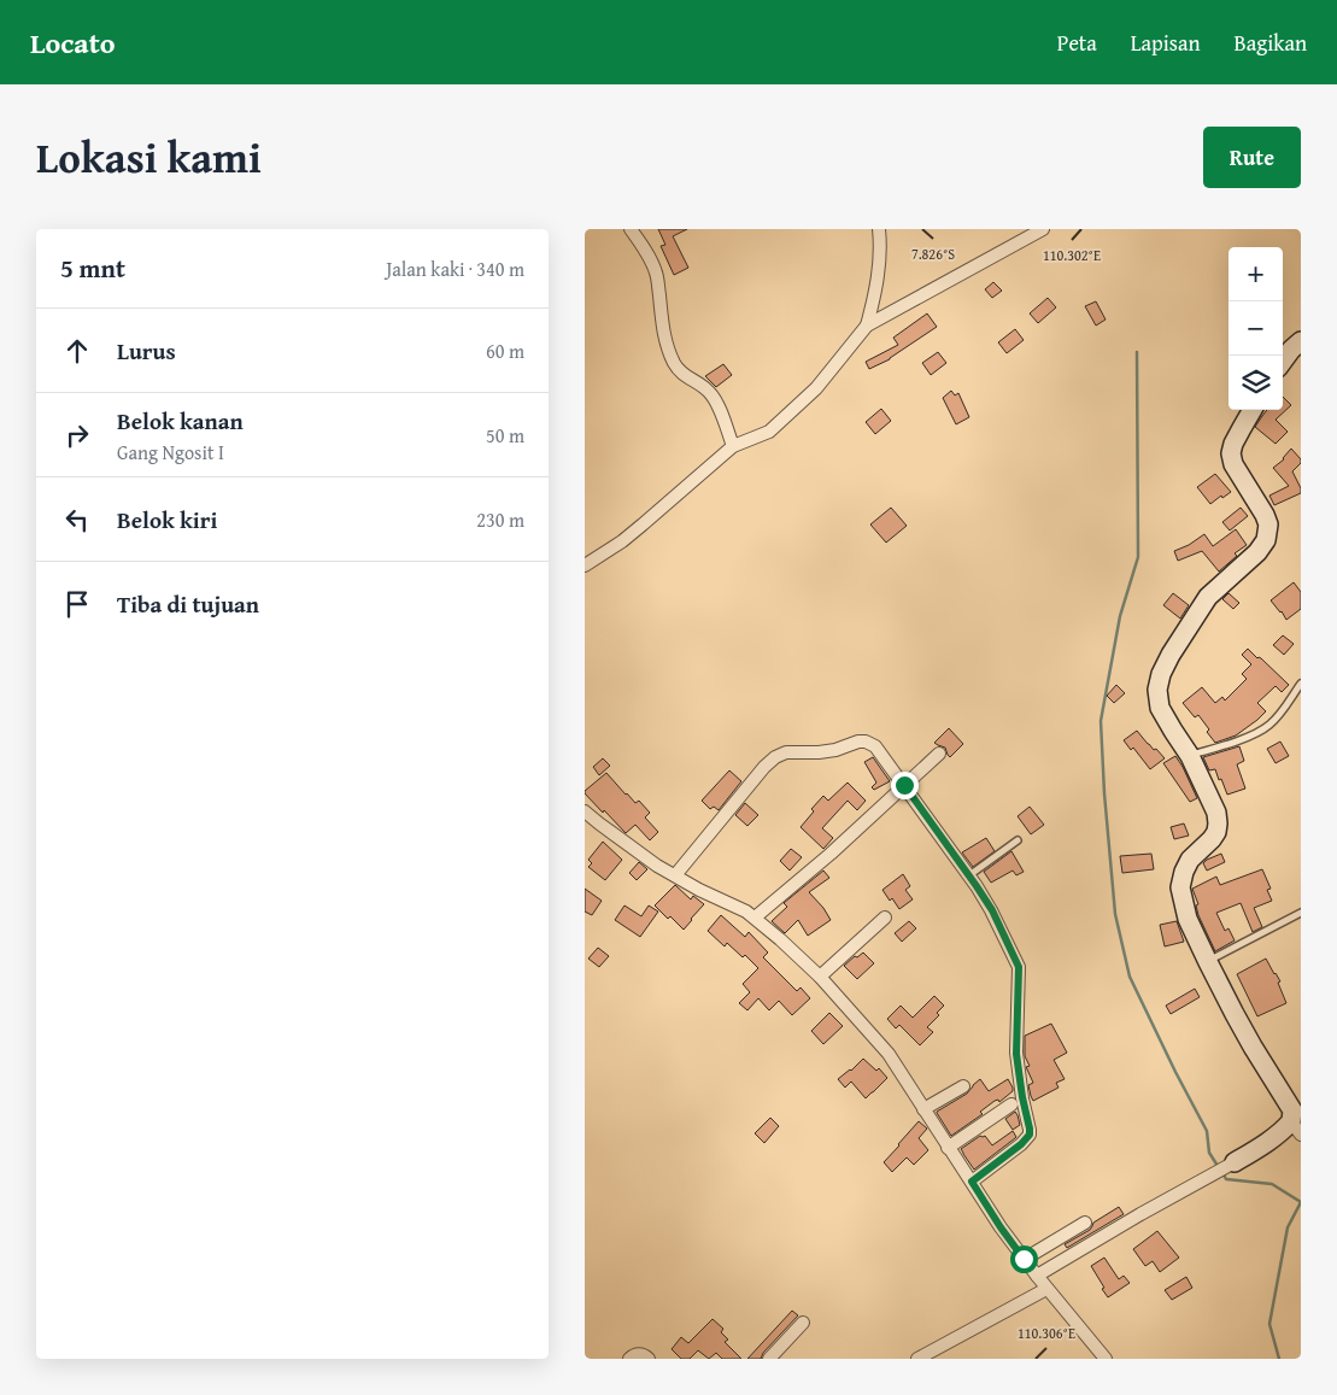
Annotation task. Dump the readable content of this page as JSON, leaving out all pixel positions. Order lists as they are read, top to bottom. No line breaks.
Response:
{"page":{"header":"Locato","nav":["Peta","Lapisan","Bagikan"],"title":"Lokasi kami","buttons":"Rute","heading":["5 mnt","Jalan kaki · 340 m"],"map_buttons":["+","−"],"list":[["Lurus","60 m"],["Belok kanan","Gang Ngosit I","50 m"],["Belok kiri","230 m"],"Tiba di tujuan"]},"coordinates":["7.826°S","110.302°E","110.306°E"]}
